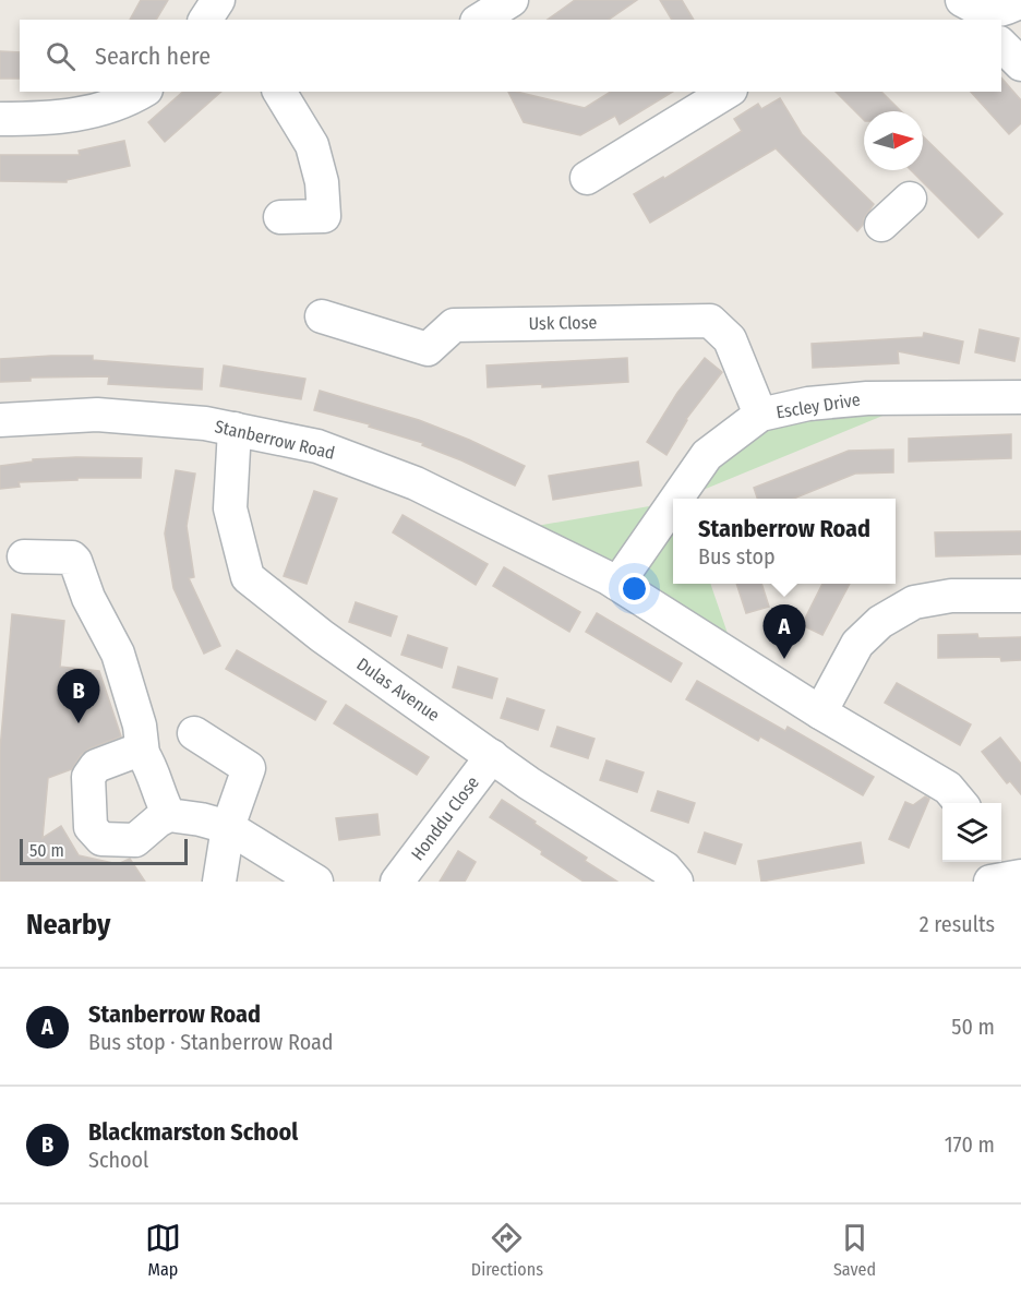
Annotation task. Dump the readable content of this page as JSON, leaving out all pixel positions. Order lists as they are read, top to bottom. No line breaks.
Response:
{"streets":{"street":["Usk Close","Escley Drive","Stanberrow Road","Dulas Avenue","Honddu Close"]},"crossings":[["Usk Close","Escley Drive"],["Escley Drive","Stanberrow Road"],["Stanberrow Road","Dulas Avenue"],["Dulas Avenue","Honddu Close"]],"scale_bar":"50 m","north":"right","page":{"search":"Search here","popup":["Stanberrow Road","Bus stop"],"pins":["A","B"],"scale":"50 m","heading":["Nearby","2 results"],"list":[{"mark":"A","name":"Stanberrow Road","note":"Bus stop · Stanberrow Road","value":"50 m"},{"mark":"B","name":"Blackmarston School","note":"School","value":"170 m"}],"nav":["Map","Directions","Saved"]}}
